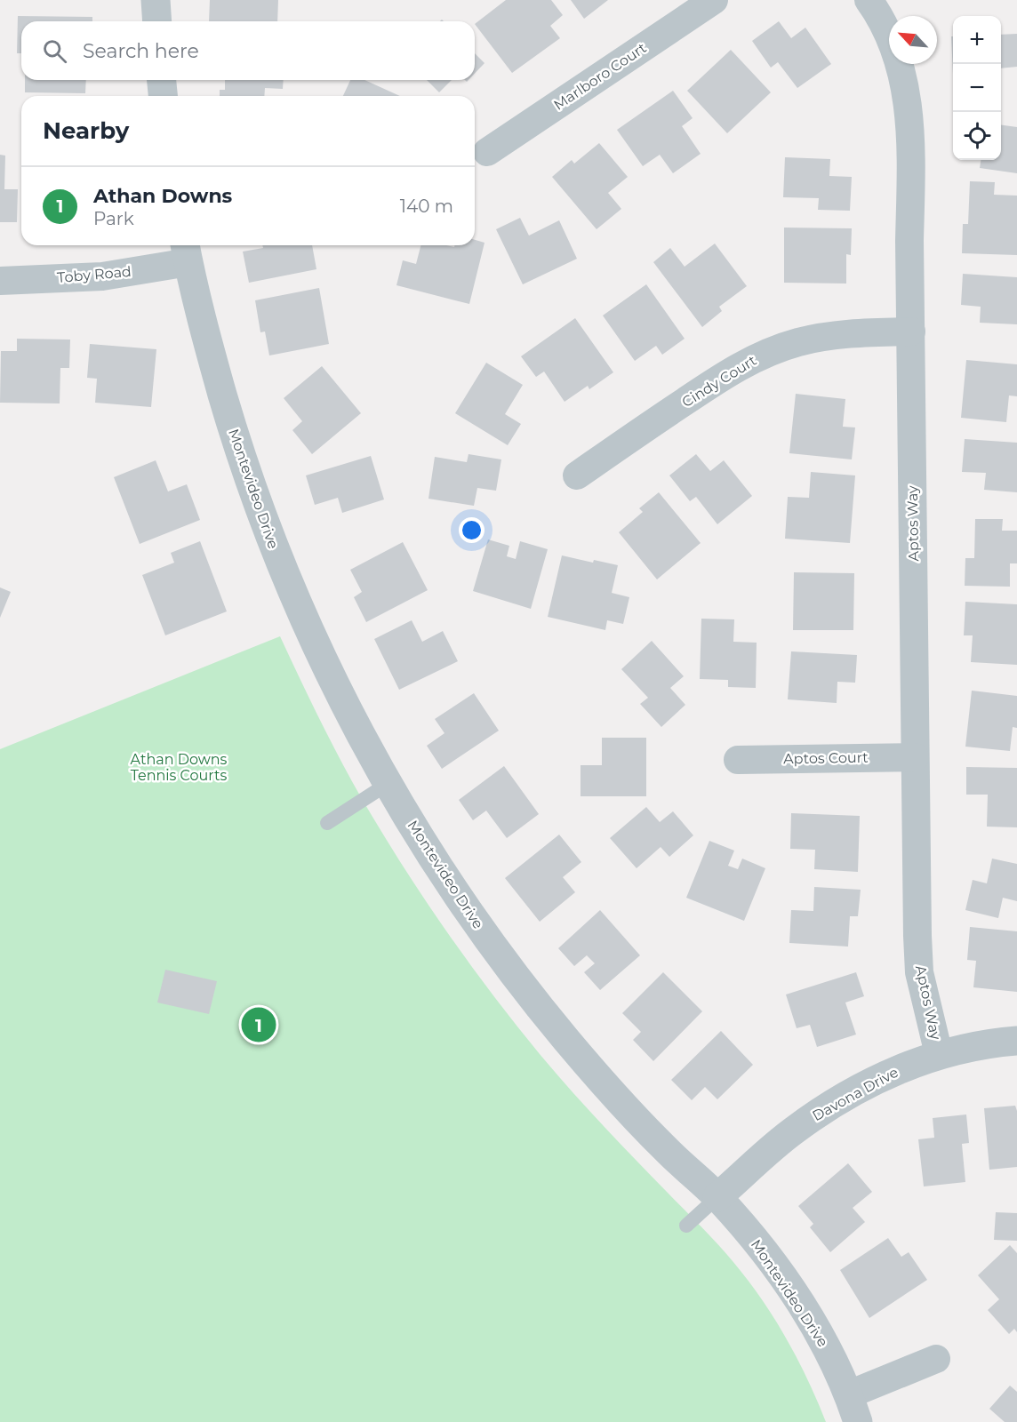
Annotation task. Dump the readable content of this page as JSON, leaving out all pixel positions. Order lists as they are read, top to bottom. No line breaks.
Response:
{"streets":{"street":["Marlboro Court","Toby Road","Cindy Court","Montevideo Drive","Aptos Way","Aptos Court","Davona Drive"]},"crossings":[["Toby Road","Montevideo Drive"],["Cindy Court","Aptos Way"],["Montevideo Drive","Davona Drive"],["Aptos Way","Aptos Court"],["Aptos Way","Davona Drive"]],"parks":["Athan Downs Tennis Courts"],"north":"top left","page":{"map_buttons":["+","−"],"search":"Search here","heading":"Nearby","list":[{"mark":"1","name":"Athan Downs","note":"Park","value":"140 m"}],"pins":"1"}}
